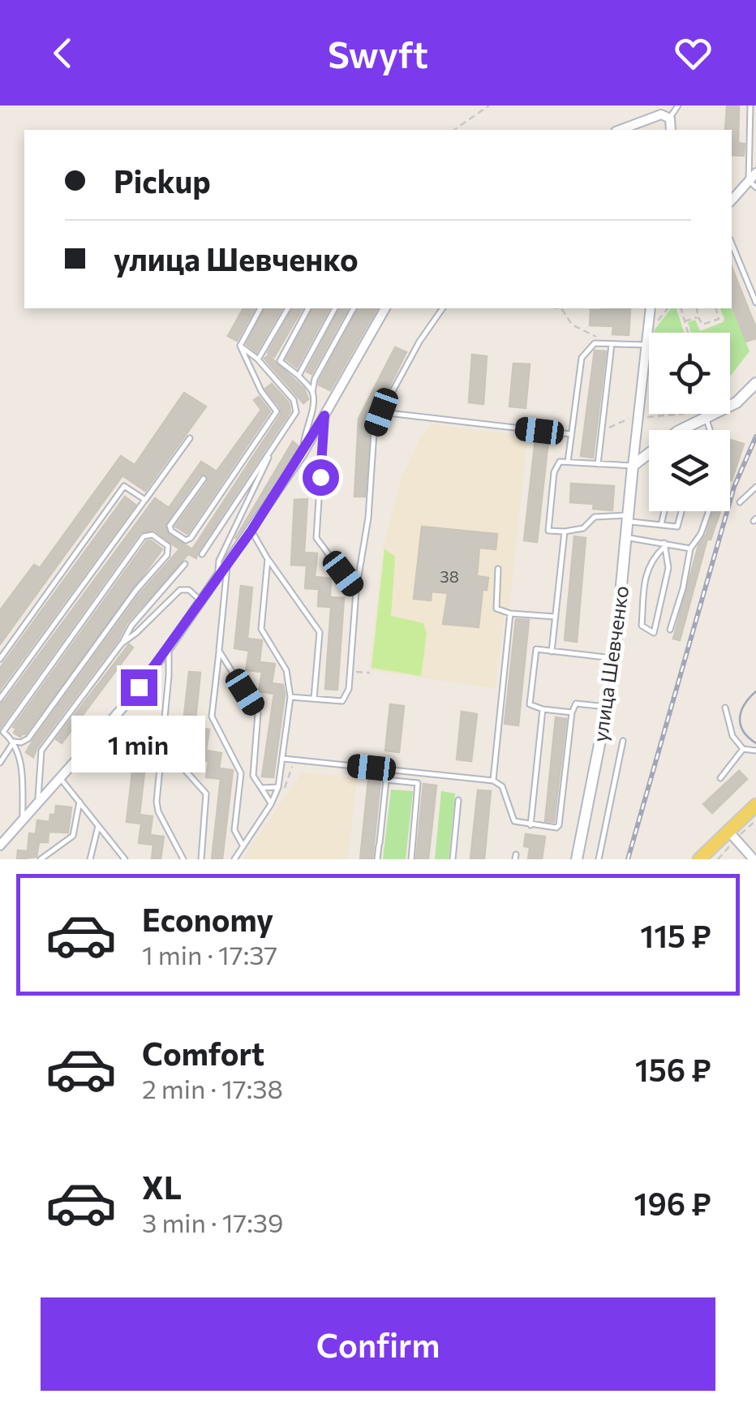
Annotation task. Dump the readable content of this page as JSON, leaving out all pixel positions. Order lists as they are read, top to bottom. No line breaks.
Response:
{"streets":{"street":["улица Шевченко"]},"house_numbers":["38"],"page":{"header":"Swyft","banner":["Pickup","улица Шевченко"],"bubble":"1 min","list":[{"name":"Economy","note":"1 min · 17:37","value":"115 ₽"},{"name":"Comfort","note":"2 min · 17:38","value":"156 ₽"},{"name":"XL","note":"3 min · 17:39","value":"196 ₽"}],"buttons":"Confirm"}}
